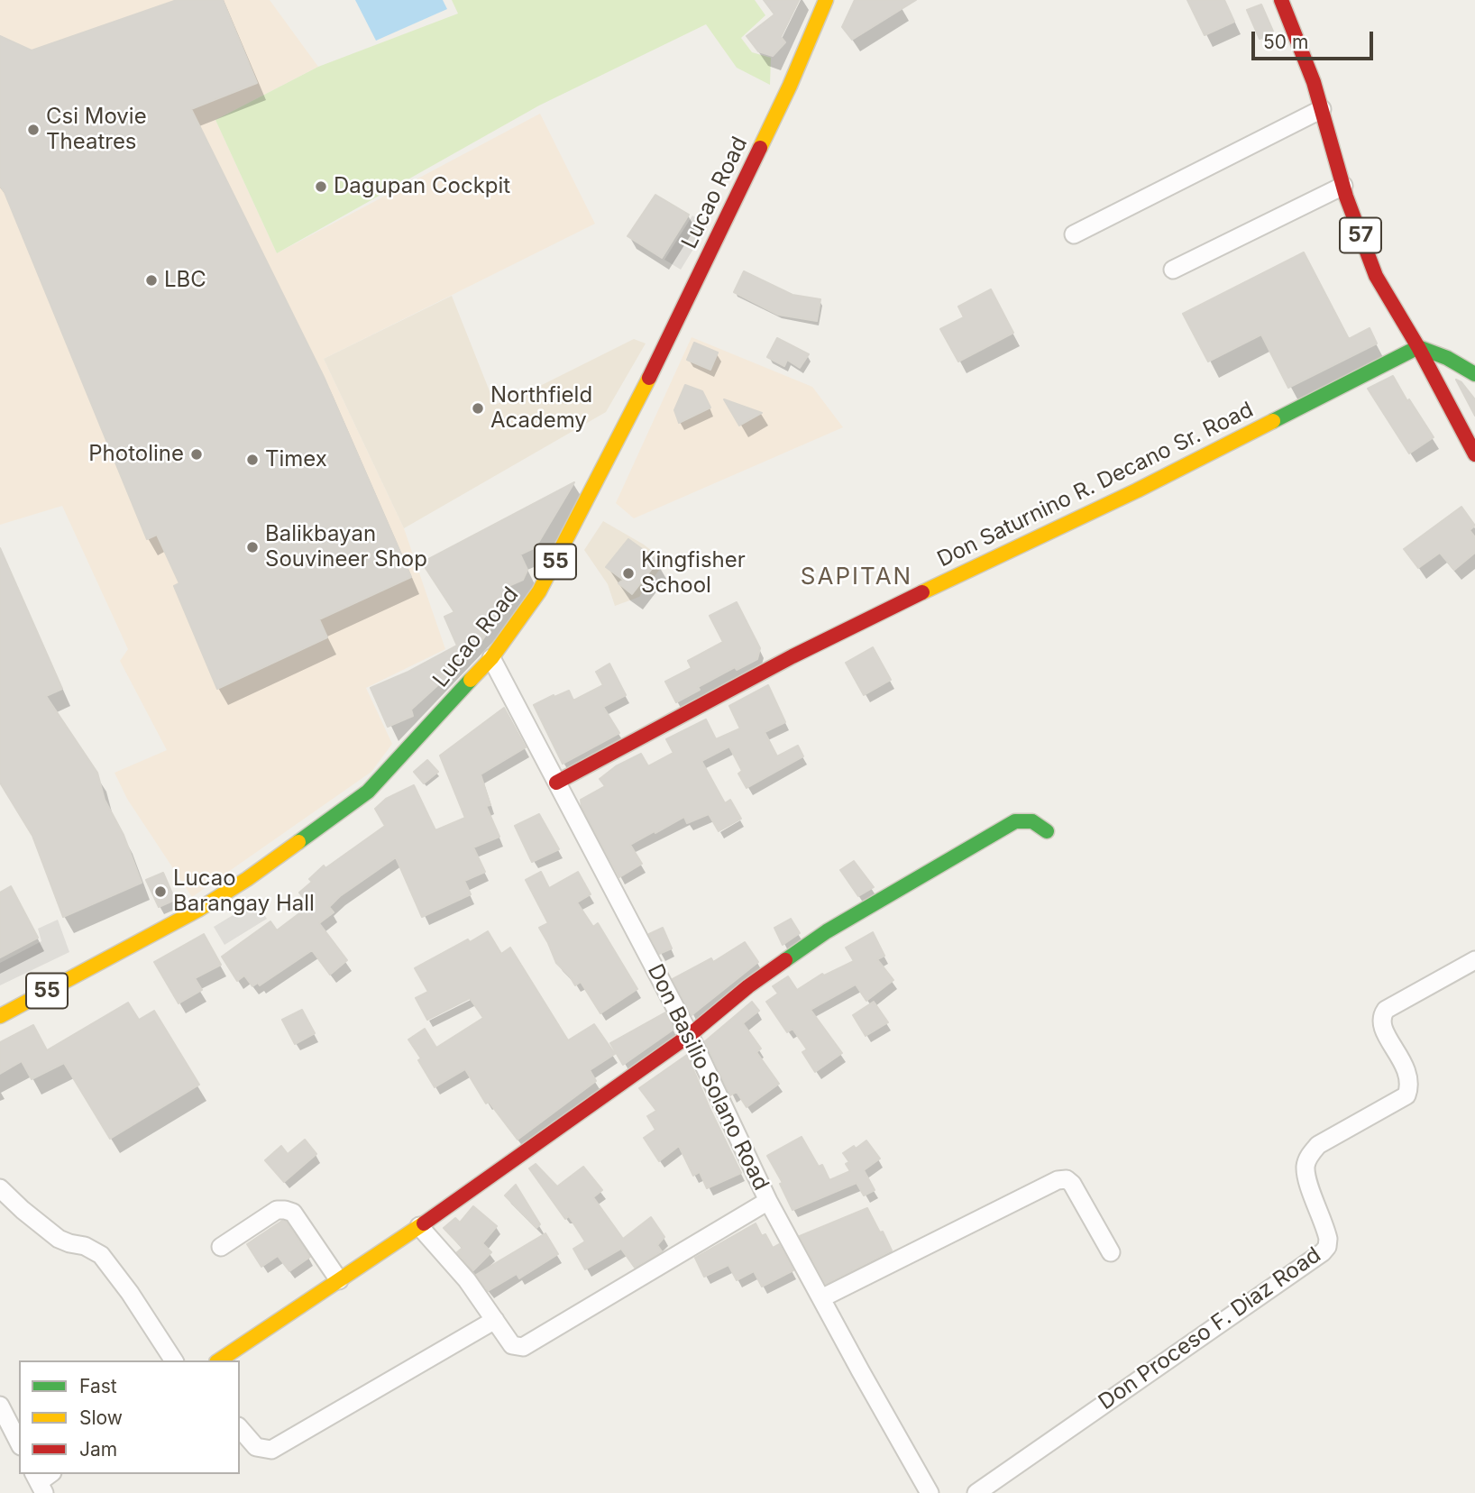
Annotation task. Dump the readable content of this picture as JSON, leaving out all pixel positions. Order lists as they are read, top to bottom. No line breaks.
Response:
{"streets":{"main road":["Lucao Road","57","Don Saturnino R. Decano Sr. Road","55"],"street":["Don Basilio Solano Road","Don Proceso F. Diaz Road"]},"crossings":[["Lucao Road","Don Basilio Solano Road"],["57","Don Saturnino R. Decano Sr. Road"],["Don Saturnino R. Decano Sr. Road","Don Basilio Solano Road"]],"districts":["SAPITAN"],"places":["Csi Movie Theatres","Dagupan Cockpit","LBC","Northfield Academy","Photoline","Timex","Balikbayan Souvineer Shop","Kingfisher School","Lucao Barangay Hall"],"legend":["Fast","Slow","Jam"],"scale_bar":"50 m"}
